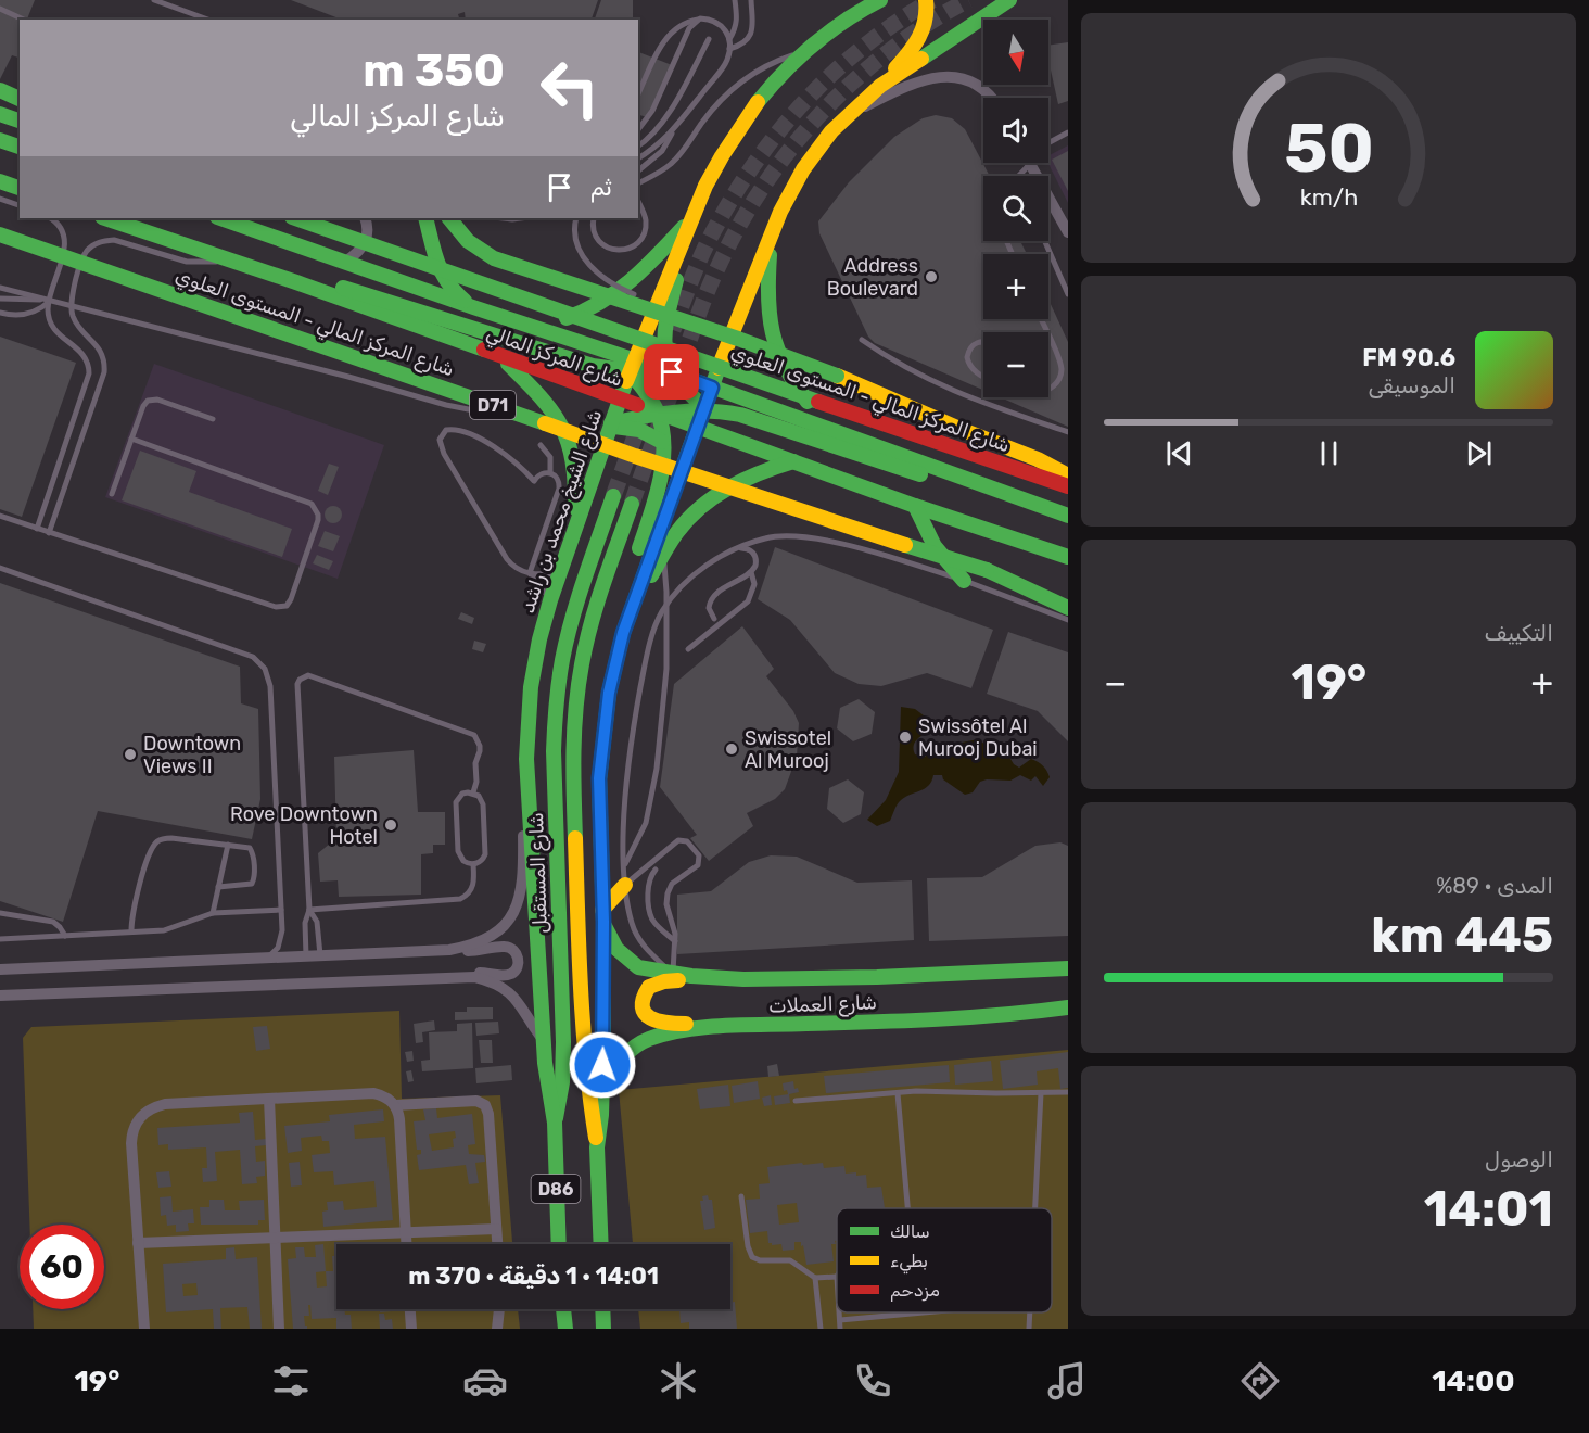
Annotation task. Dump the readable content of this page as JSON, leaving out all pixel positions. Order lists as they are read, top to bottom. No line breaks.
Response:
{"streets":{"main road":["شارع المركز المالي - المستوى العلوي","شارع المركز المالي","D71","شارع الشيخ محمد بن راشد","شارع المستقبل","شارع العملات","D86"]},"crossings":[["شارع المركز المالي","شارع الشيخ محمد بن راشد"],["شارع الشيخ محمد بن راشد","شارع المستقبل"]],"places":["Address Boulevard","Swissôtel Al Murooj Dubai","Swissotel Al Murooj","Downtown Views II","Rove Downtown Hotel"],"legend":["سالك","بطيء","مزدحم"],"north":"bottom","page":{"map_buttons":["+","−"],"turn":["350 m","شارع المركز المالي"],"then":"ثم","song":["90.6 FM","الموسيقى"],"tile":["التكييف",["المدى · 89%","445 km"],["الوصول","14:01"]],"heat":["−","19°","+"],"limit":"60","trip":"14:01 · 1 دقيقة · 370 m","tabs":["14:00","19°"],"gauge":["50","km/h"]}}
